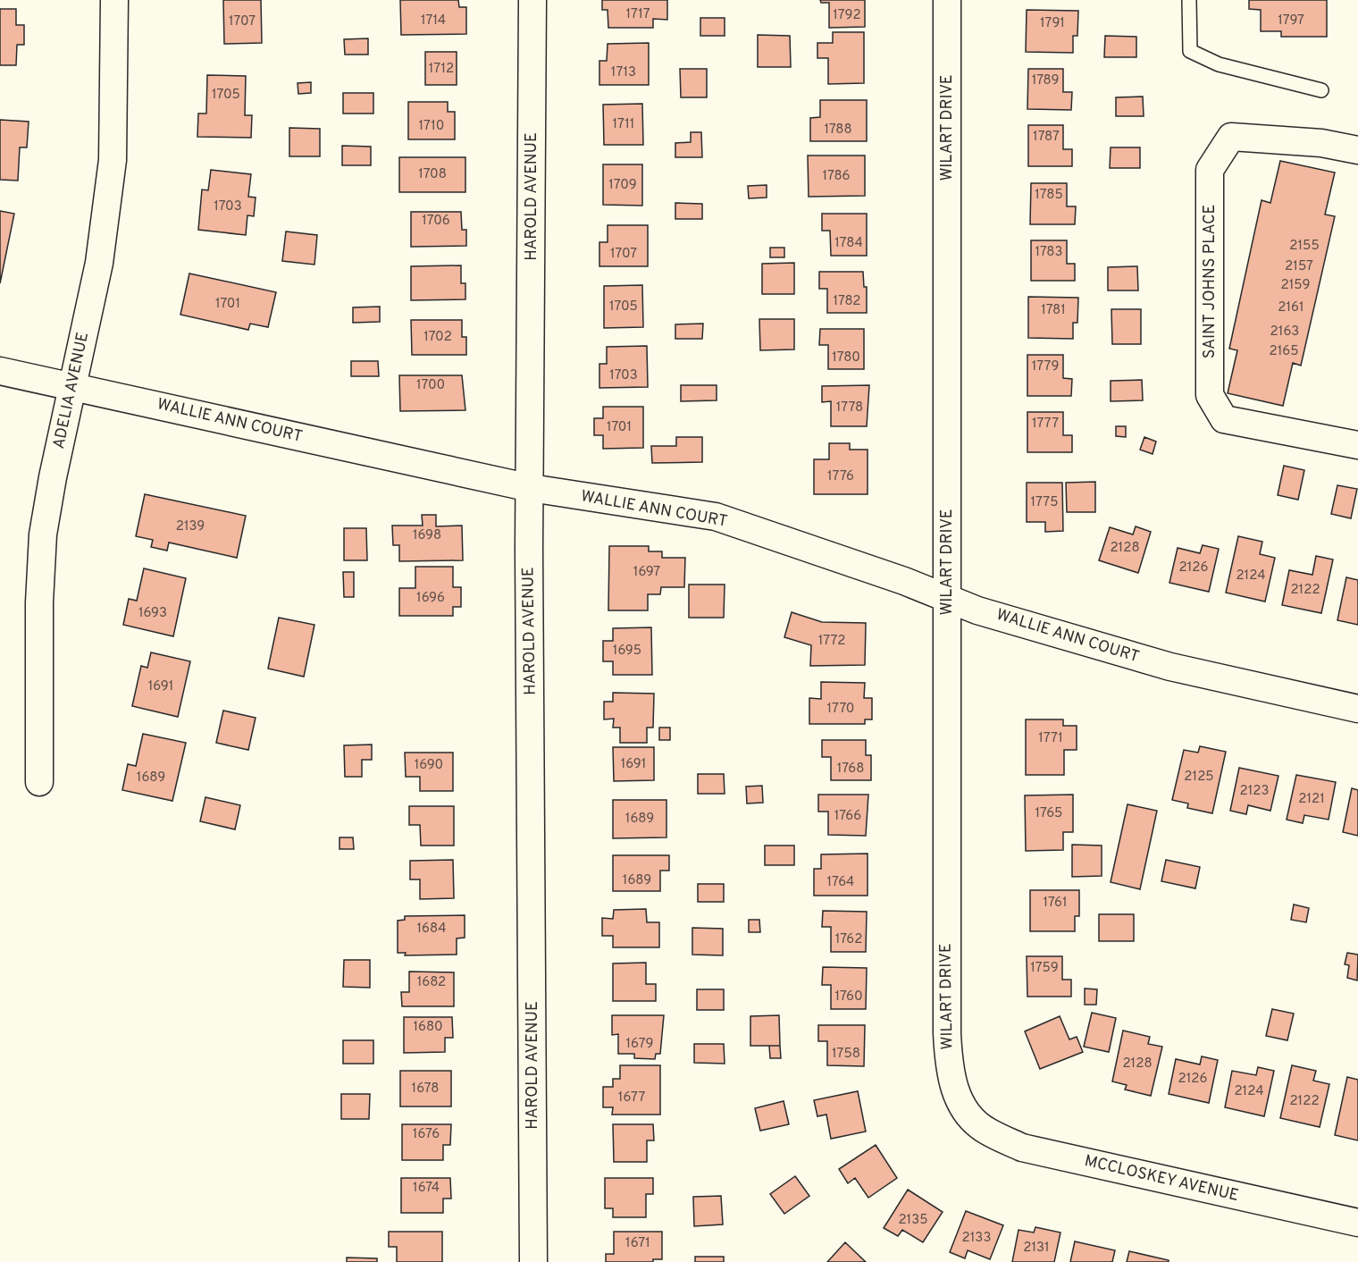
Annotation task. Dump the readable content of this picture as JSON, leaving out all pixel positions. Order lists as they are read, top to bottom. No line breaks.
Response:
{"streets":{"street":["WILART DRIVE","HAROLD AVENUE","SAINT JOHNS PLACE","ADELIA AVENUE","WALLIE ANN COURT","MCCLOSKEY AVENUE"]},"crossings":[["WILART DRIVE","WALLIE ANN COURT"],["WILART DRIVE","MCCLOSKEY AVENUE"],["HAROLD AVENUE","WALLIE ANN COURT"],["ADELIA AVENUE","WALLIE ANN COURT"]],"house_numbers":["1717","1792","1714","1797","1707","1791","1712","1713","1789","1705","1711","1710","1788","1787","1708","1786","1709","1785","1703","1706","1784","2155","1783","1707","2157","2159","1782","1701","1705","2161","1781","2163","1702","2165","1780","1779","1703","1700","1778","1777","1701","1776","1775","2139","1698","2128","2126","1697","2124","2122","1696","1693","1772","1695","1691","1770","1771","1691","1690","1768","2125","1689","2123","2121","1765","1766","1689","1689","1764","1761","1684","1762","1759","1682","1760","1680","1679","1758","2128","2126","1678","2124","1677","2122","1676","1674","2135","2133","1671","2131"]}
